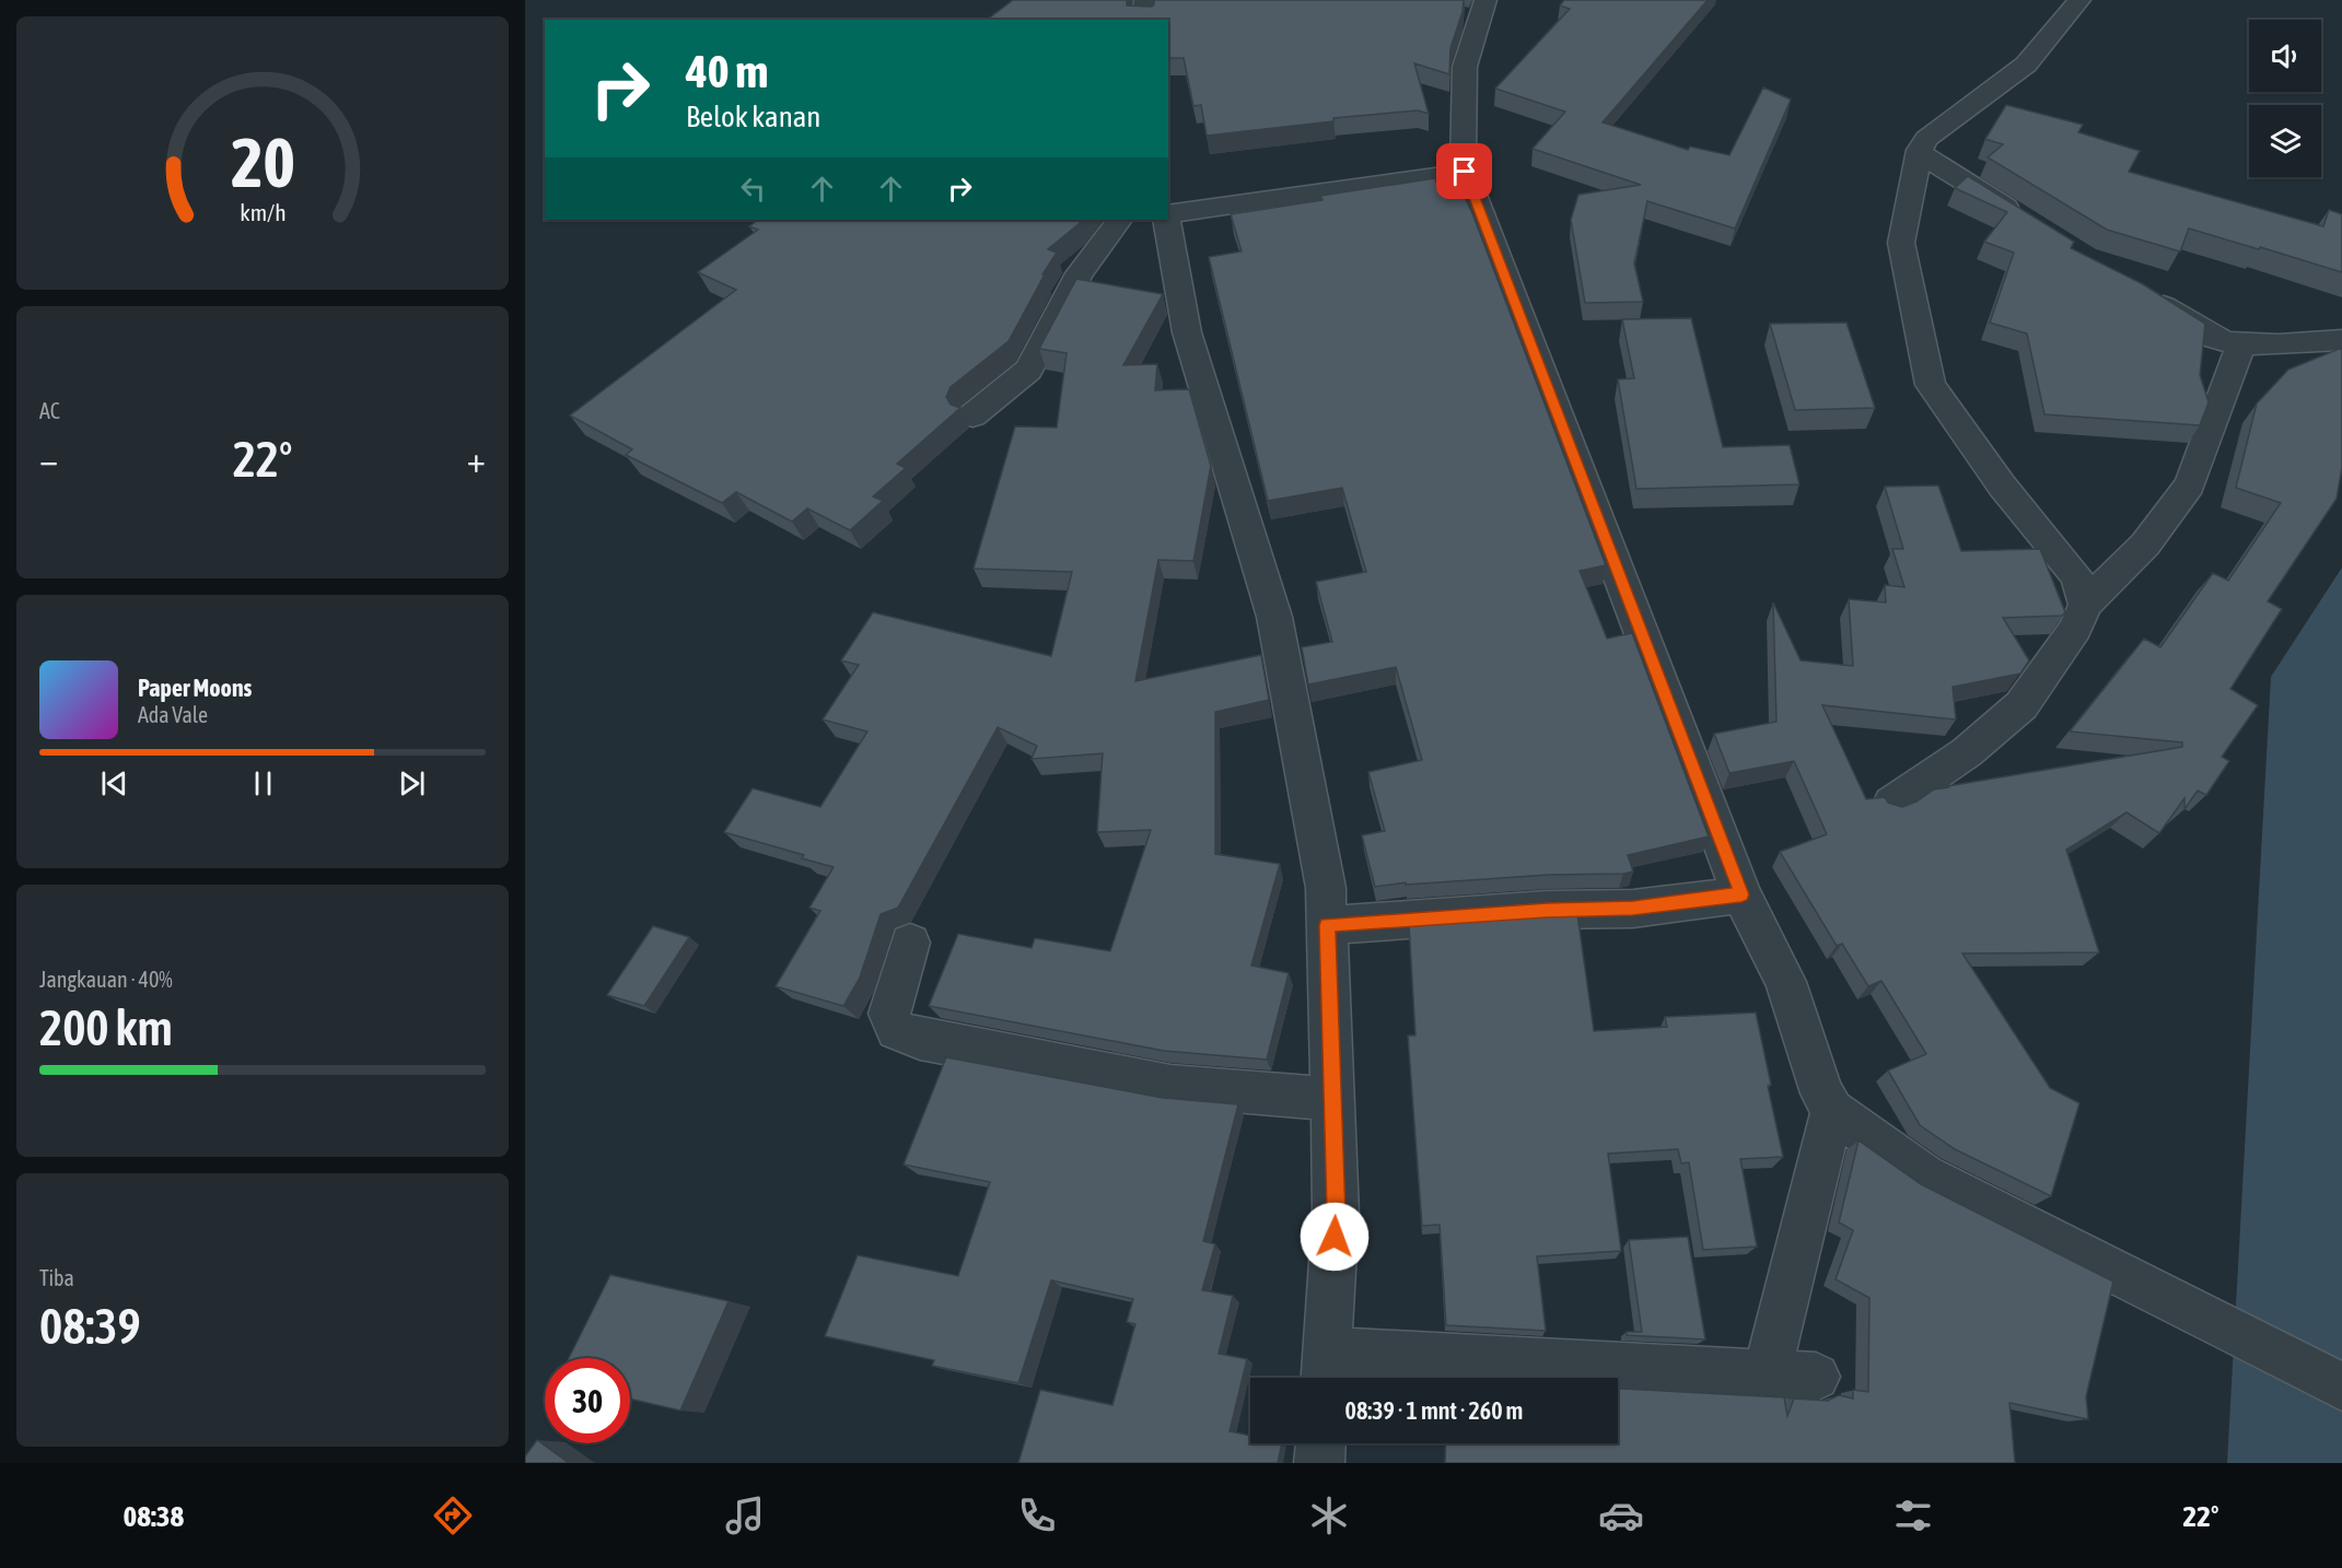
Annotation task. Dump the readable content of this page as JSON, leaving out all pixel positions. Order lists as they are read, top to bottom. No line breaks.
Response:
{"page":{"turn":["40 m","Belok kanan"],"tile":["AC",["Jangkauan · 40%","200 km"],["Tiba","08:39"]],"heat":["−","22°","+"],"song":["Paper Moons","Ada Vale"],"limit":"30","trip":"08:39 · 1 mnt · 260 m","tabs":["08:38","22°"],"gauge":["20","km/h"]}}
